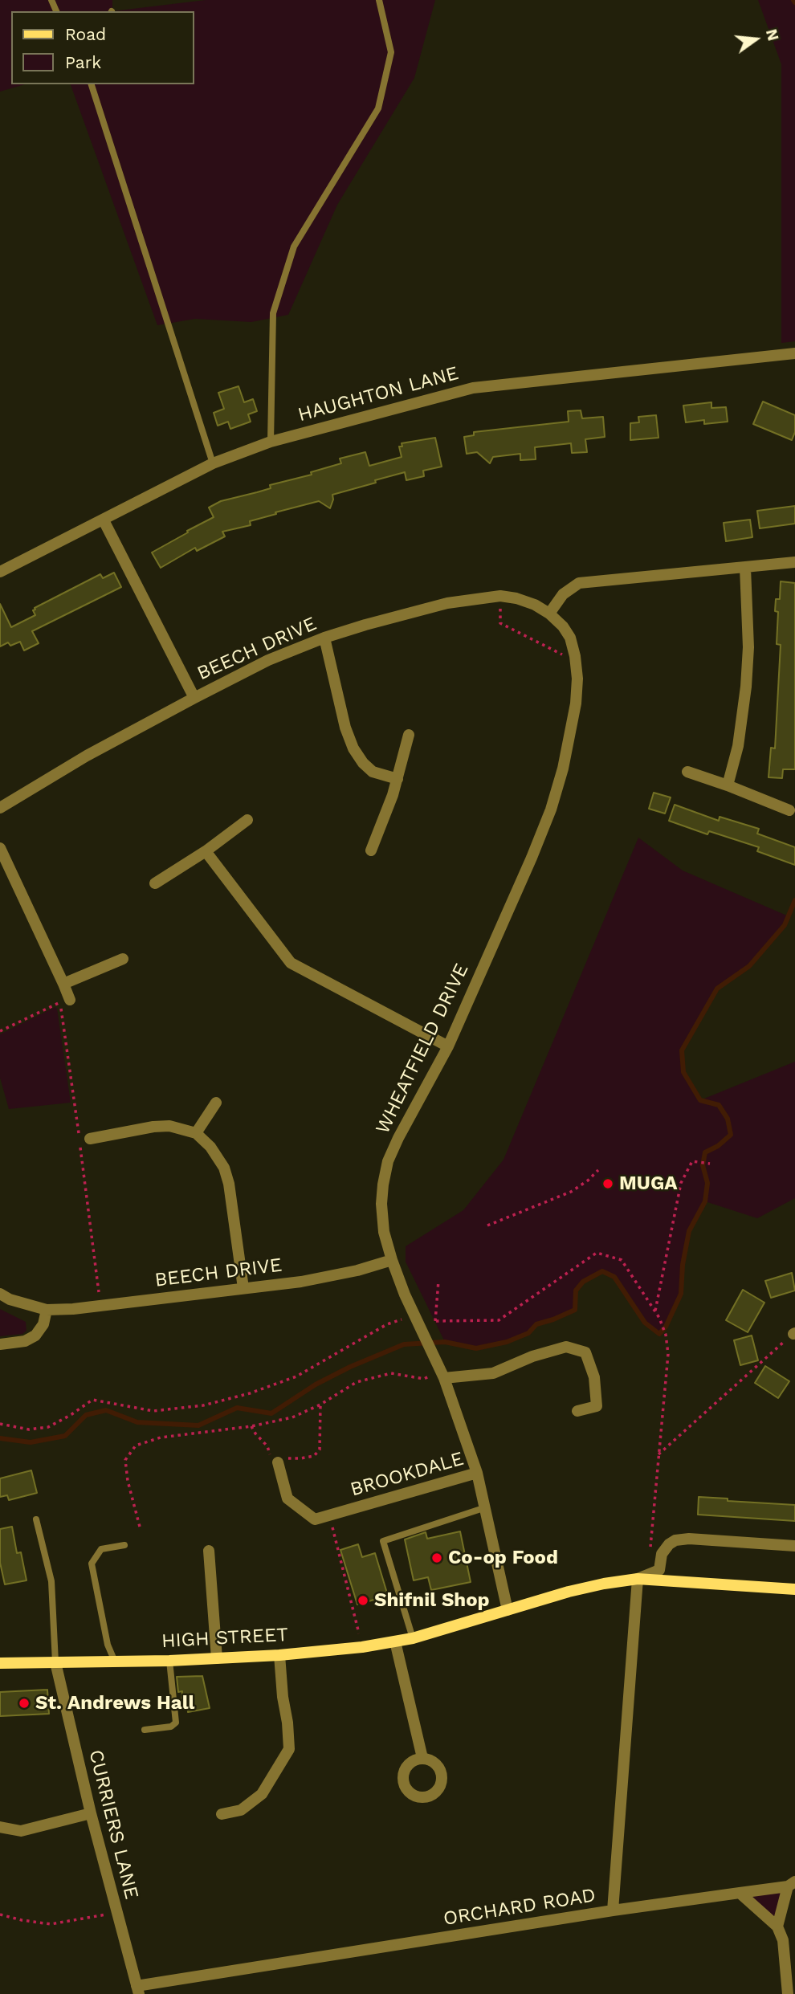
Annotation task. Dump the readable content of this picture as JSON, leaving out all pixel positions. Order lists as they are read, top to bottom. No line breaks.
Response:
{"streets":{"main road":["HIGH STREET"],"street":["HAUGHTON LANE","BEECH DRIVE","WHEATFIELD DRIVE","BROOKDALE","CURRIERS LANE","ORCHARD ROAD"]},"crossings":[["BEECH DRIVE","WHEATFIELD DRIVE"],["WHEATFIELD DRIVE","BROOKDALE"],["BROOKDALE","HIGH STREET"],["HIGH STREET","CURRIERS LANE"],["HIGH STREET","ORCHARD ROAD"],["CURRIERS LANE","ORCHARD ROAD"]],"places":["MUGA","Co-op Food","Shifnil Shop","St. Andrews Hall"],"legend":["Road","Park"],"north":"right"}
